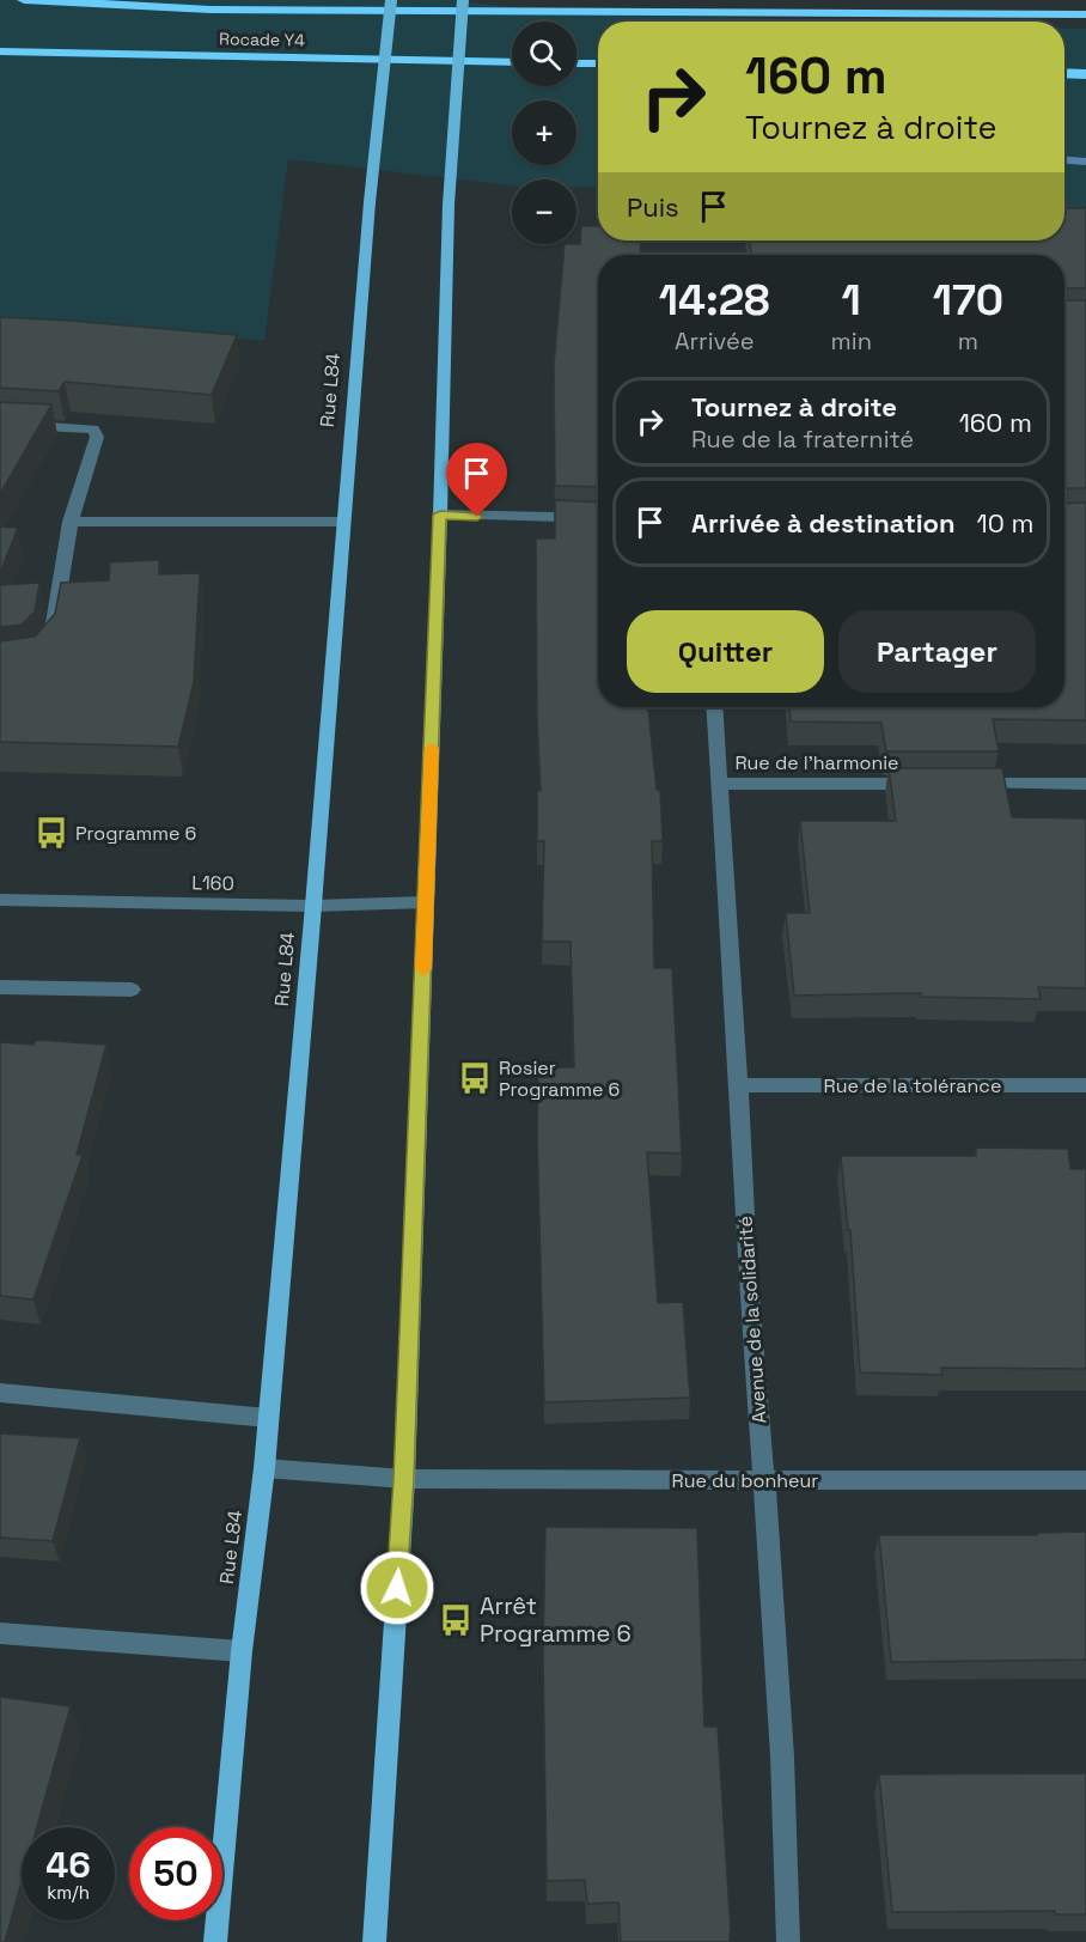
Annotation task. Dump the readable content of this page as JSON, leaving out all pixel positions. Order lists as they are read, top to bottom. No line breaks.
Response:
{"streets":{"highway":["Rocade Y4"],"main road":["Rue L84"],"street":["Rue de l'harmonie","L160","Rue de la tolérance","Avenue de la solidarité","Rue du bonheur"]},"crossings":[["Rue L84","L160"],["Rue L84","Rue du bonheur"],["Rue de l'harmonie","Avenue de la solidarité"],["Rue de la tolérance","Avenue de la solidarité"],["Avenue de la solidarité","Rue du bonheur"]],"places":{"bus stop":["Programme 6","Rosier Programme 6","Arrêt Programme 6"]},"page":{"map_buttons":["+","−"],"turn":["160 m","Tournez à droite"],"then":"Puis","eta":["14:28","Arrivée","1","min","170","m"],"list":[{"name":"Tournez à droite","note":"Rue de la fraternité","value":"160 m"},{"name":"Arrivée à destination","value":"10 m"}],"buttons":["Quitter","Partager"],"speed":"46 km/h","limit":"50"}}
